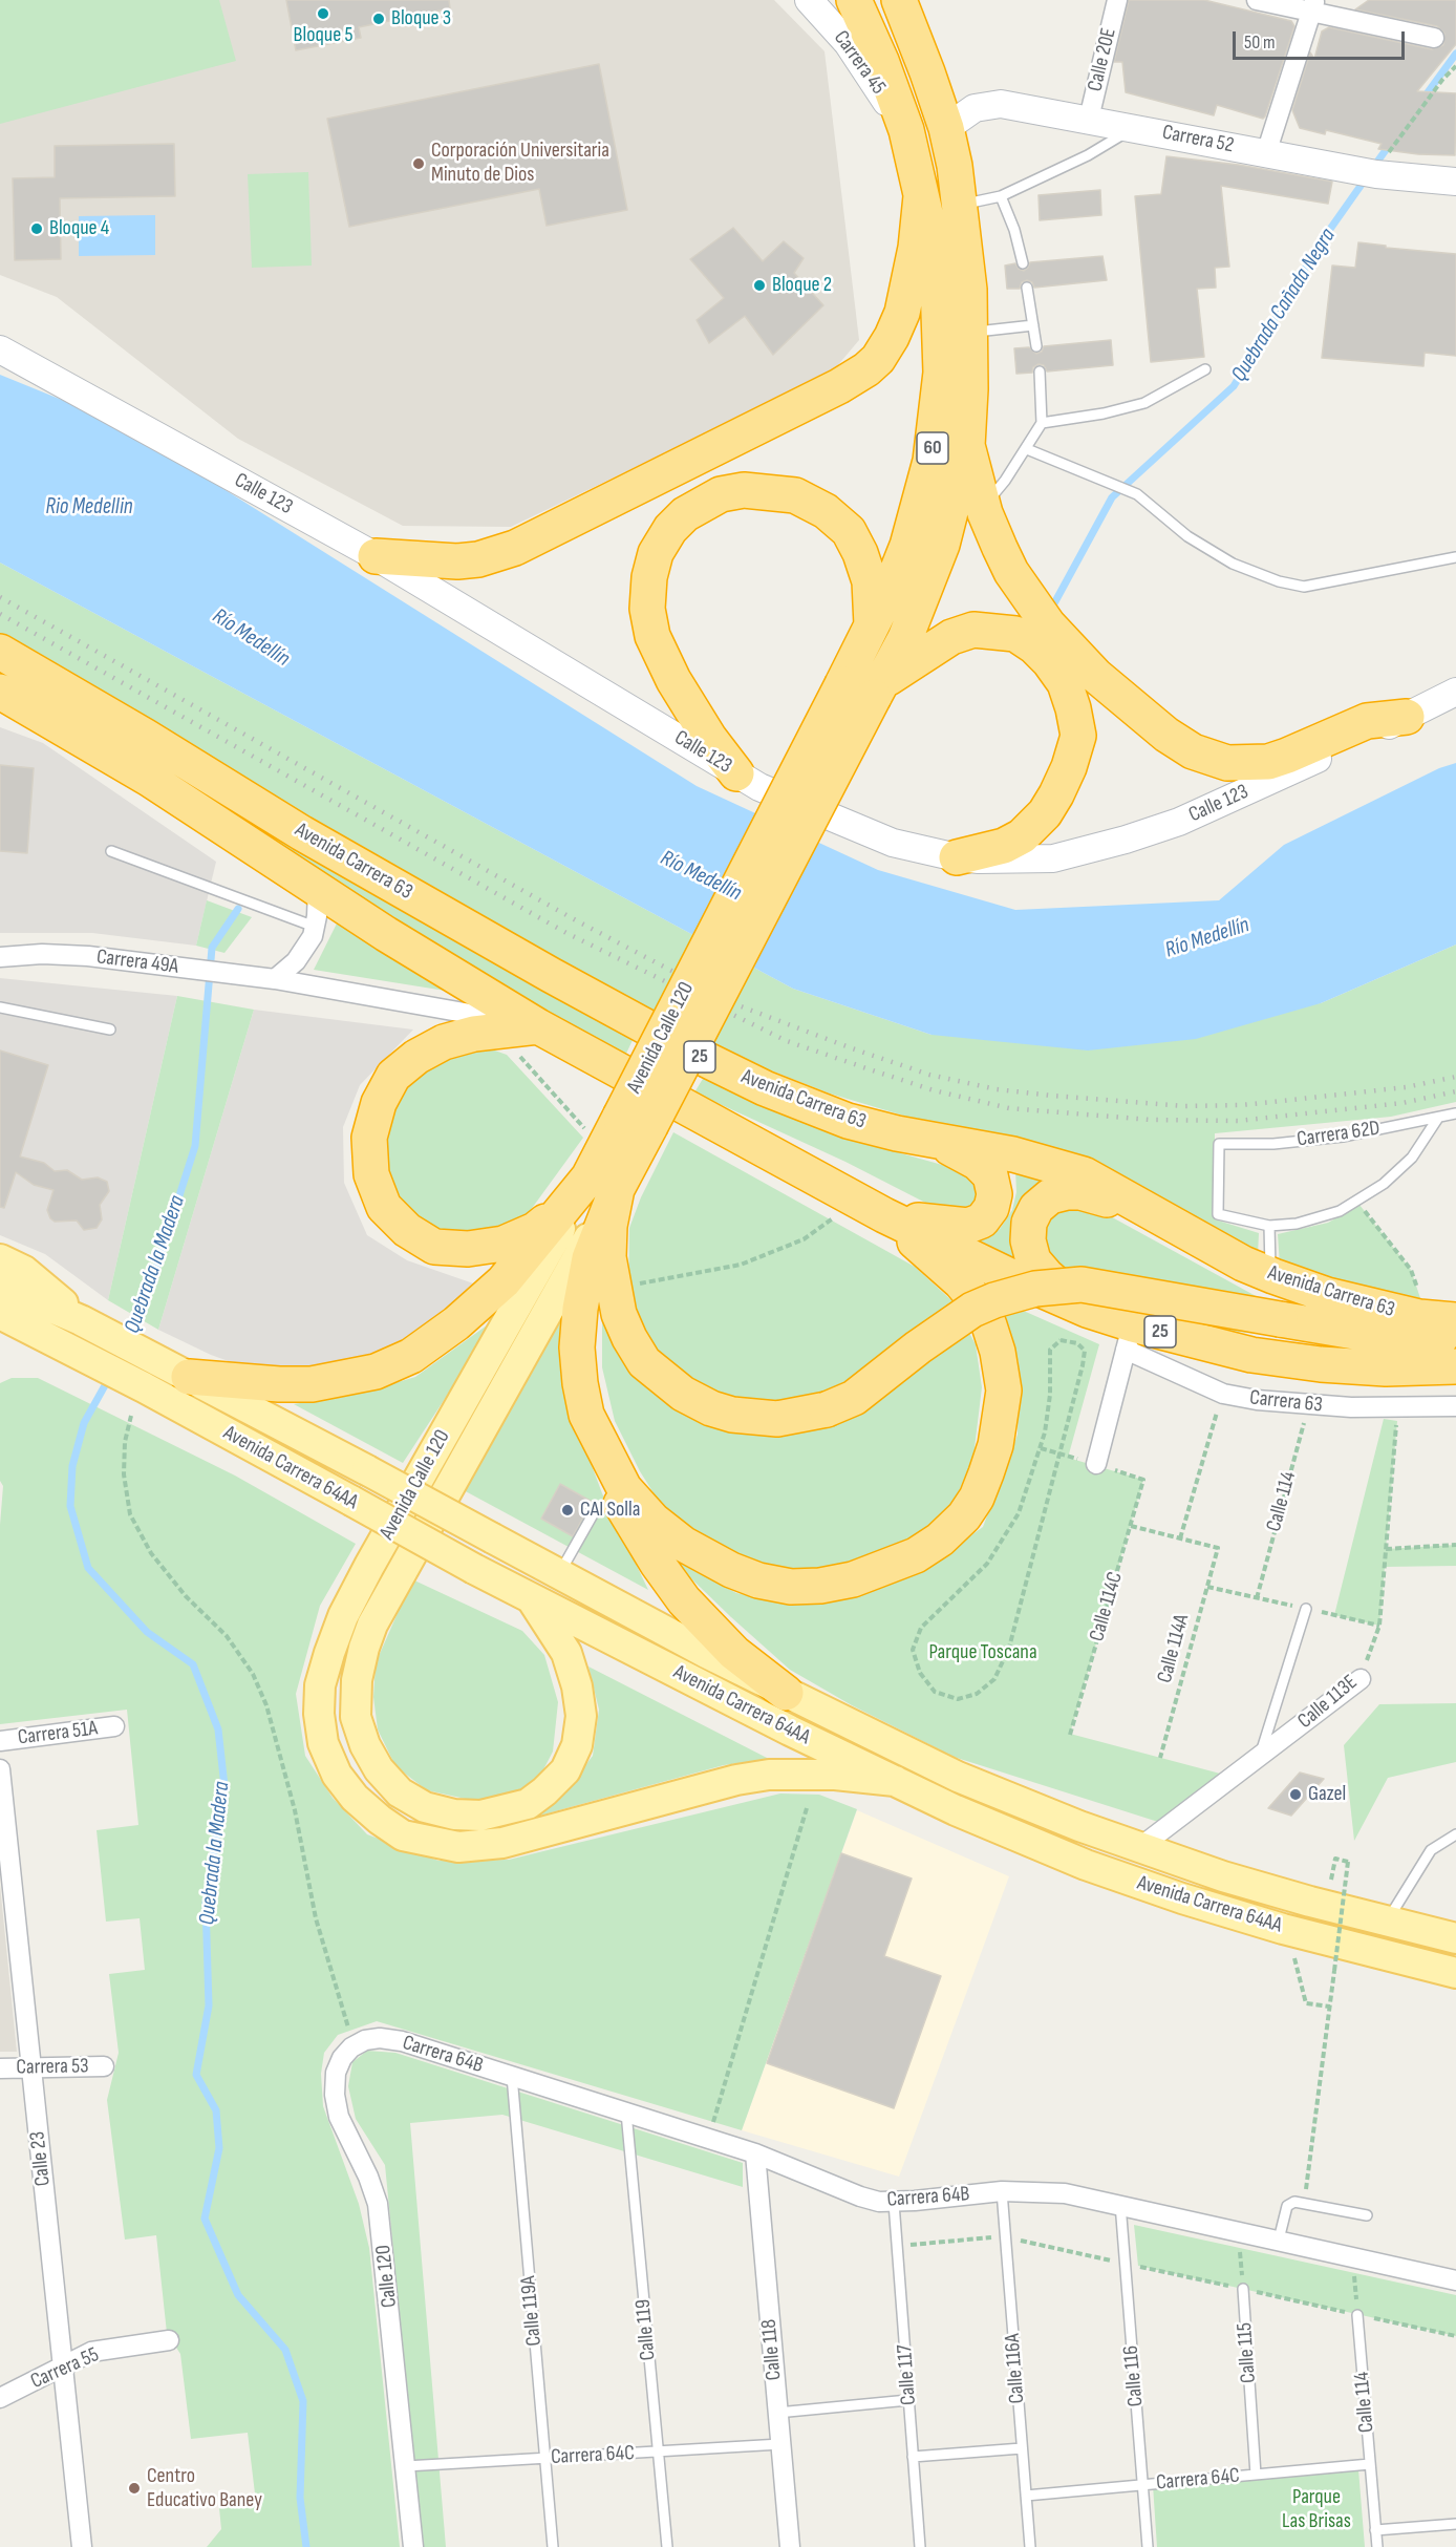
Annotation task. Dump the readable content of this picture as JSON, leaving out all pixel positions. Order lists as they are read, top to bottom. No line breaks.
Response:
{"streets":{"highway":["60","Avenida Carrera 63","Avenida Calle 120","25"],"main road":["Carrera 45","Carrera 52","Calle 123","Avenida Carrera 64AA"],"street":["Calle 20E","Carrera 49A","Carrera 63","Calle 113E","Carrera 51A","Carrera 64B","Carrera 53","Calle 23","Calle 120","Calle 118","Carrera 55"],"lane":["Carrera 62D","Calle 114","Calle 119A","Calle 119","Calle 115","Calle 116A","Calle 117","Calle 116","Carrera 64C"],"path":["Calle 114C","Calle 114A"]},"crossings":[["Calle 20E","Carrera 52"],["Carrera 45","60"],["Carrera 52","60"],["60","Avenida Calle 120"],["Avenida Carrera 63","Carrera 49A"],["Avenida Carrera 63","Avenida Calle 120"],["Avenida Carrera 63","Carrera 62D"],["Avenida Carrera 63","Carrera 63"],["Avenida Calle 120","Avenida Carrera 64AA"],["Carrera 63","Calle 114"],["Carrera 63","Calle 113E"],["Avenida Carrera 64AA","Calle 113E"],["Calle 114","Carrera 64C"],["Carrera 64B","Calle 120"],["Carrera 64B","Calle 119A"],["Carrera 64B","Calle 119"],["Carrera 64B","Calle 118"],["Carrera 64B","Calle 116A"],["Carrera 64B","Calle 117"],["Carrera 64B","Calle 116"],["Carrera 53","Calle 23"],["Calle 23","Carrera 55"],["Calle 120","Carrera 64C"],["Calle 119A","Carrera 64C"],["Calle 119","Carrera 64C"],["Calle 118","Carrera 64C"],["Calle 115","Carrera 64C"],["Calle 116A","Carrera 64C"],["Calle 116","Carrera 64C"]],"water":["Quebrada Cañada Negra","Rio Medellin","Río Medellín","Quebrada la Madera"],"parks":["Parque Toscana","Parque Las Brisas"],"places":["Bloque 5","Bloque 3","Corporación Universitaria Minuto de Dios","Bloque 4","Bloque 2","CAI Solla","Gazel","Centro Educativo Baney"],"scale_bar":"50 m"}
